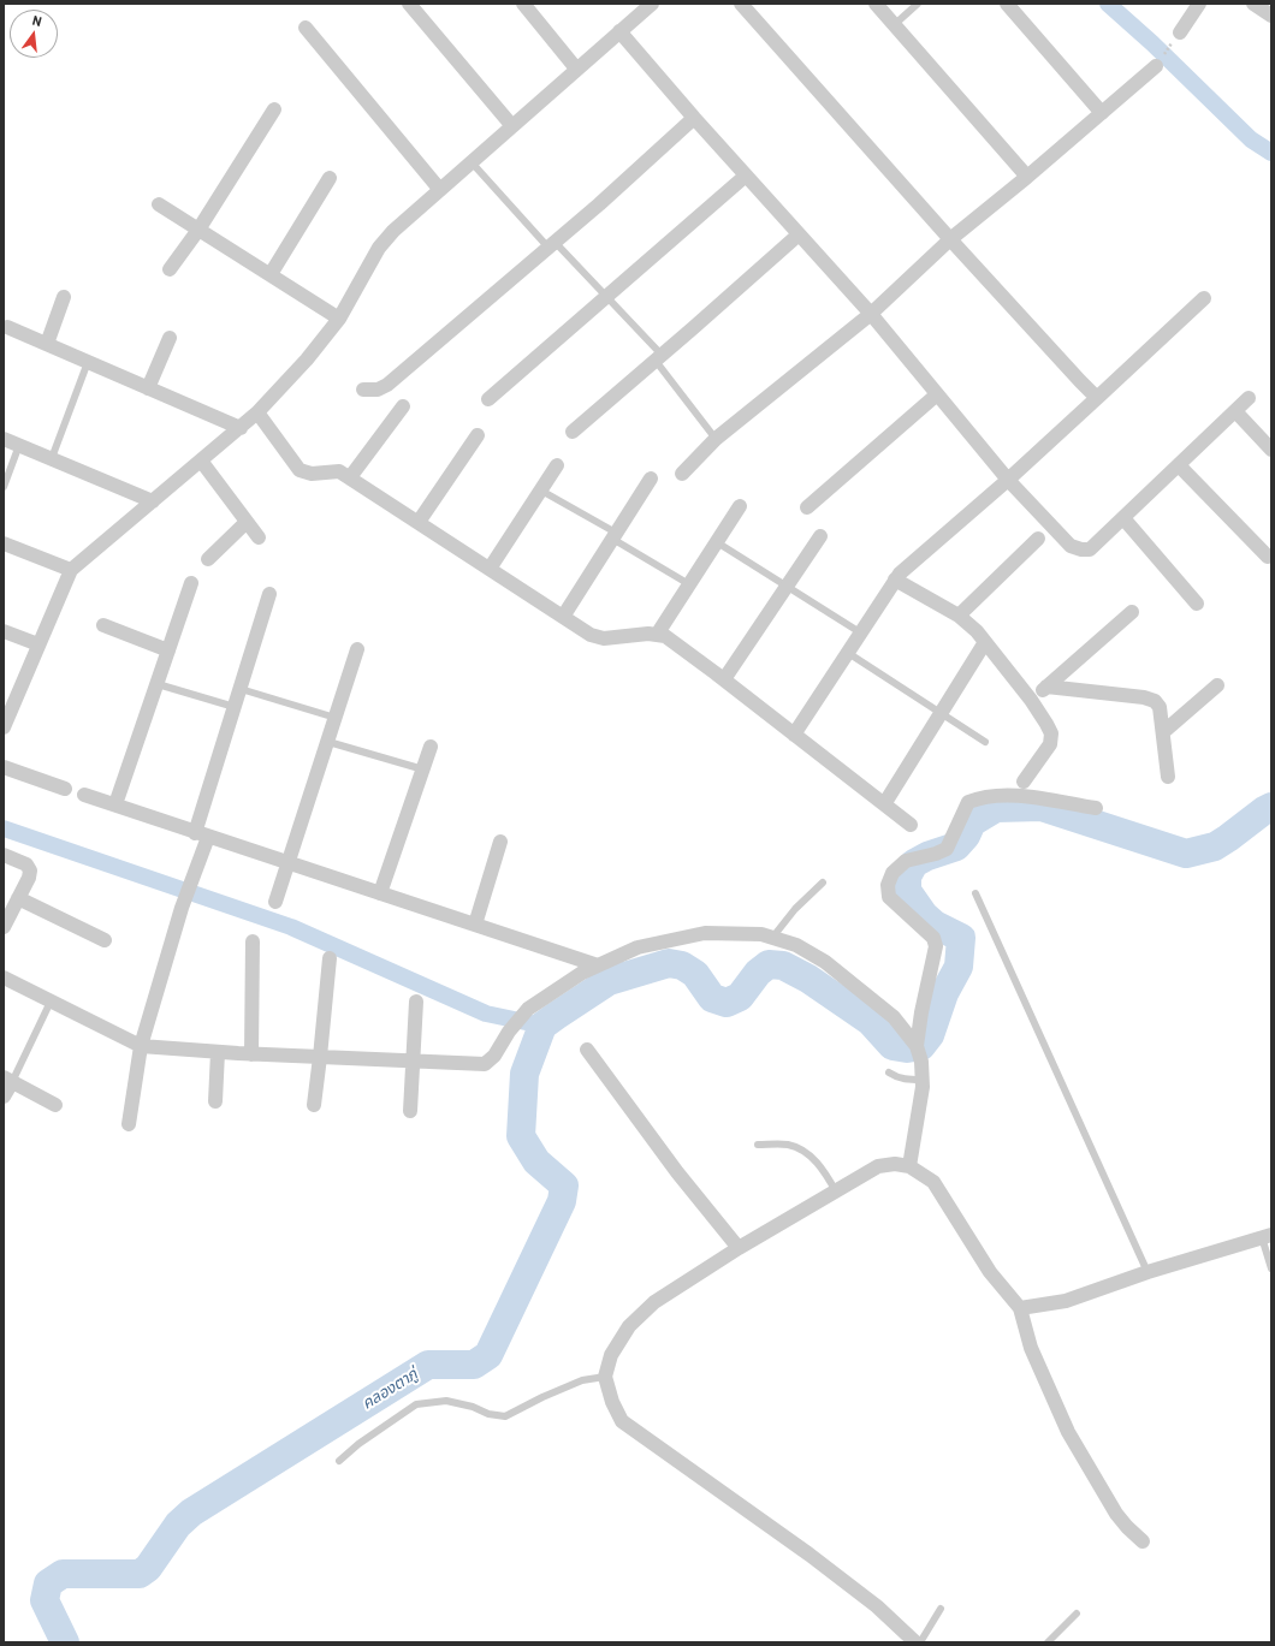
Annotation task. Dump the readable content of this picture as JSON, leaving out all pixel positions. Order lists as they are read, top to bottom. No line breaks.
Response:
{"water":["คลองตาภู่"],"north":"top"}
